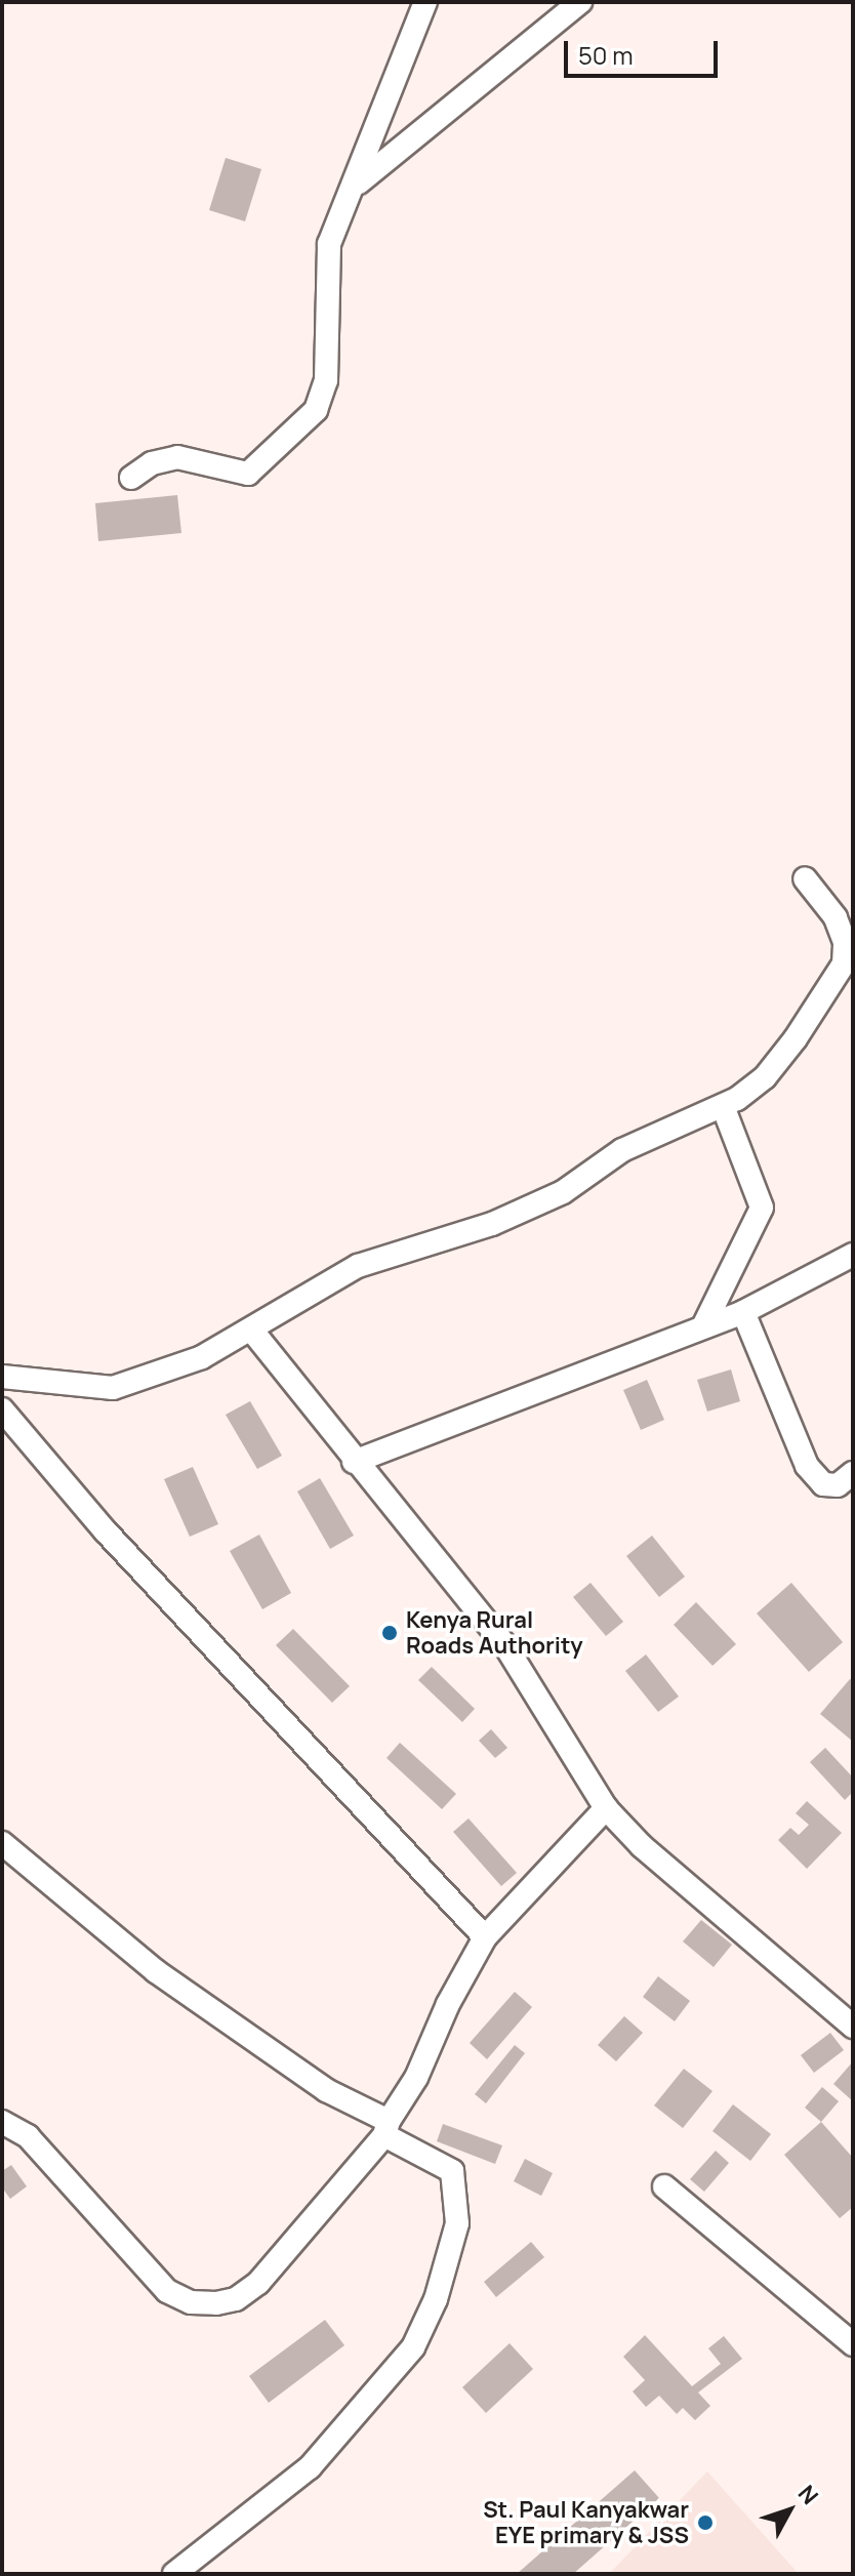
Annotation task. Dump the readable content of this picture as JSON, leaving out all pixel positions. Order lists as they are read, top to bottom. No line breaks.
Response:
{"places":["Kenya Rural Roads Authority","St. Paul Kanyakwar EYE primary & JSS"],"scale_bar":"50 m","north":"top right"}
